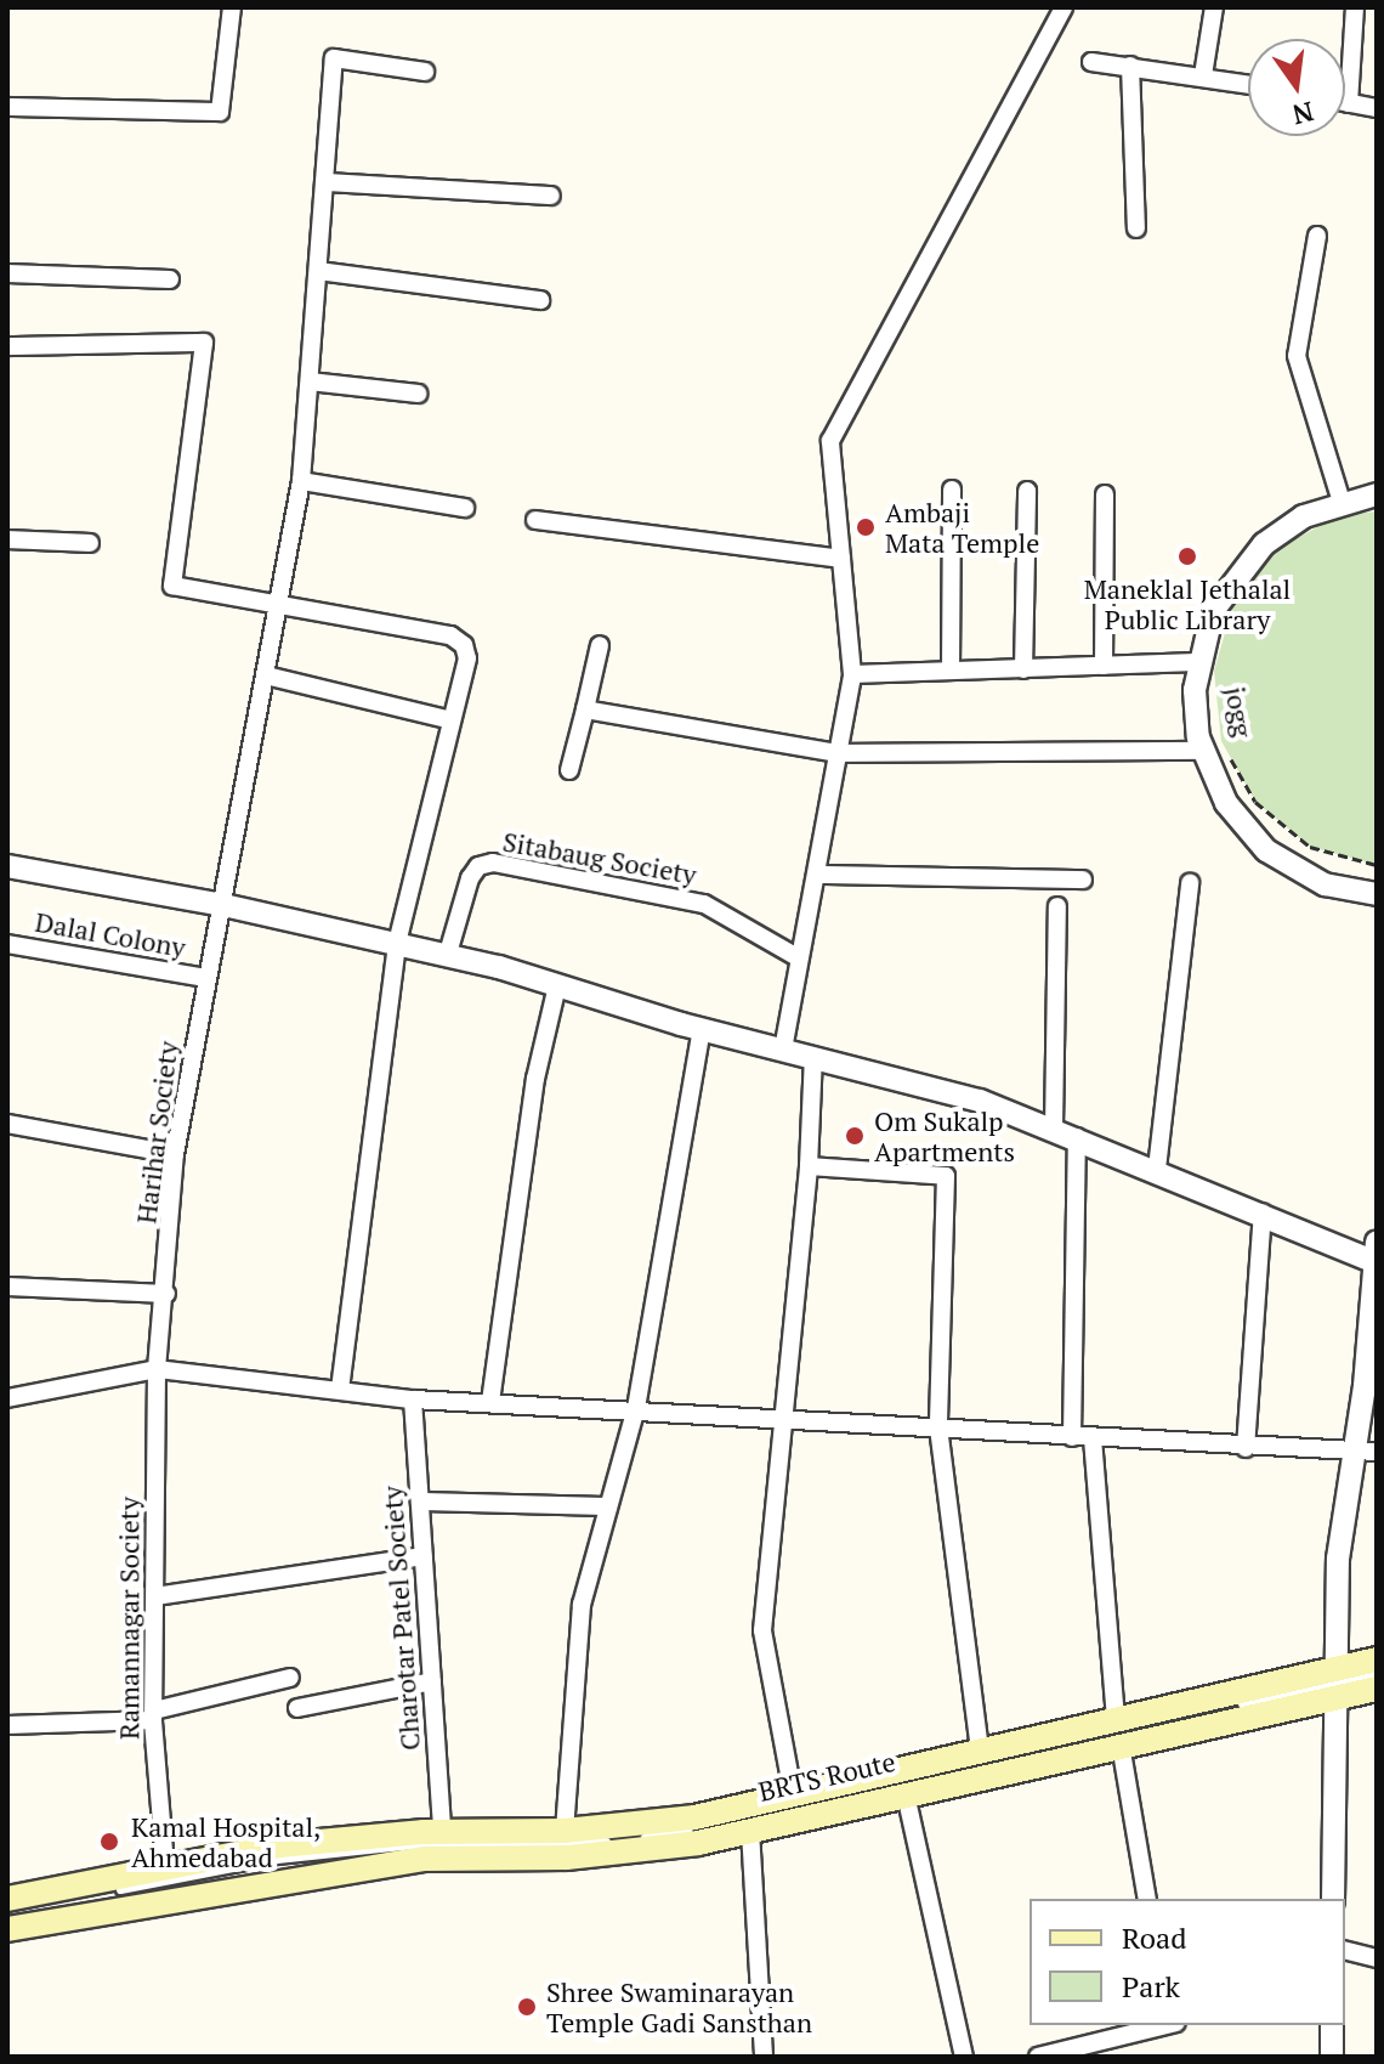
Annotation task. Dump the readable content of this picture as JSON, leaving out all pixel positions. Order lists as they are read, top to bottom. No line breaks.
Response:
{"streets":{"street":["Sitabaug Society","Dalal Colony","Harihar Society","Ramannagar Society","Charotar Patel Society"],"lane":["BRTS Route"],"path":["jogg"]},"crossings":[["Dalal Colony","Harihar Society"],["Harihar Society","Ramannagar Society"]],"places":["Ambaji Mata Temple","Maneklal Jethalal Public Library","Om Sukalp Apartments","Kamal Hospital, Ahmedabad","Shree Swaminarayan Temple Gadi Sansthan"],"legend":["Road","Park"],"north":"bottom"}
